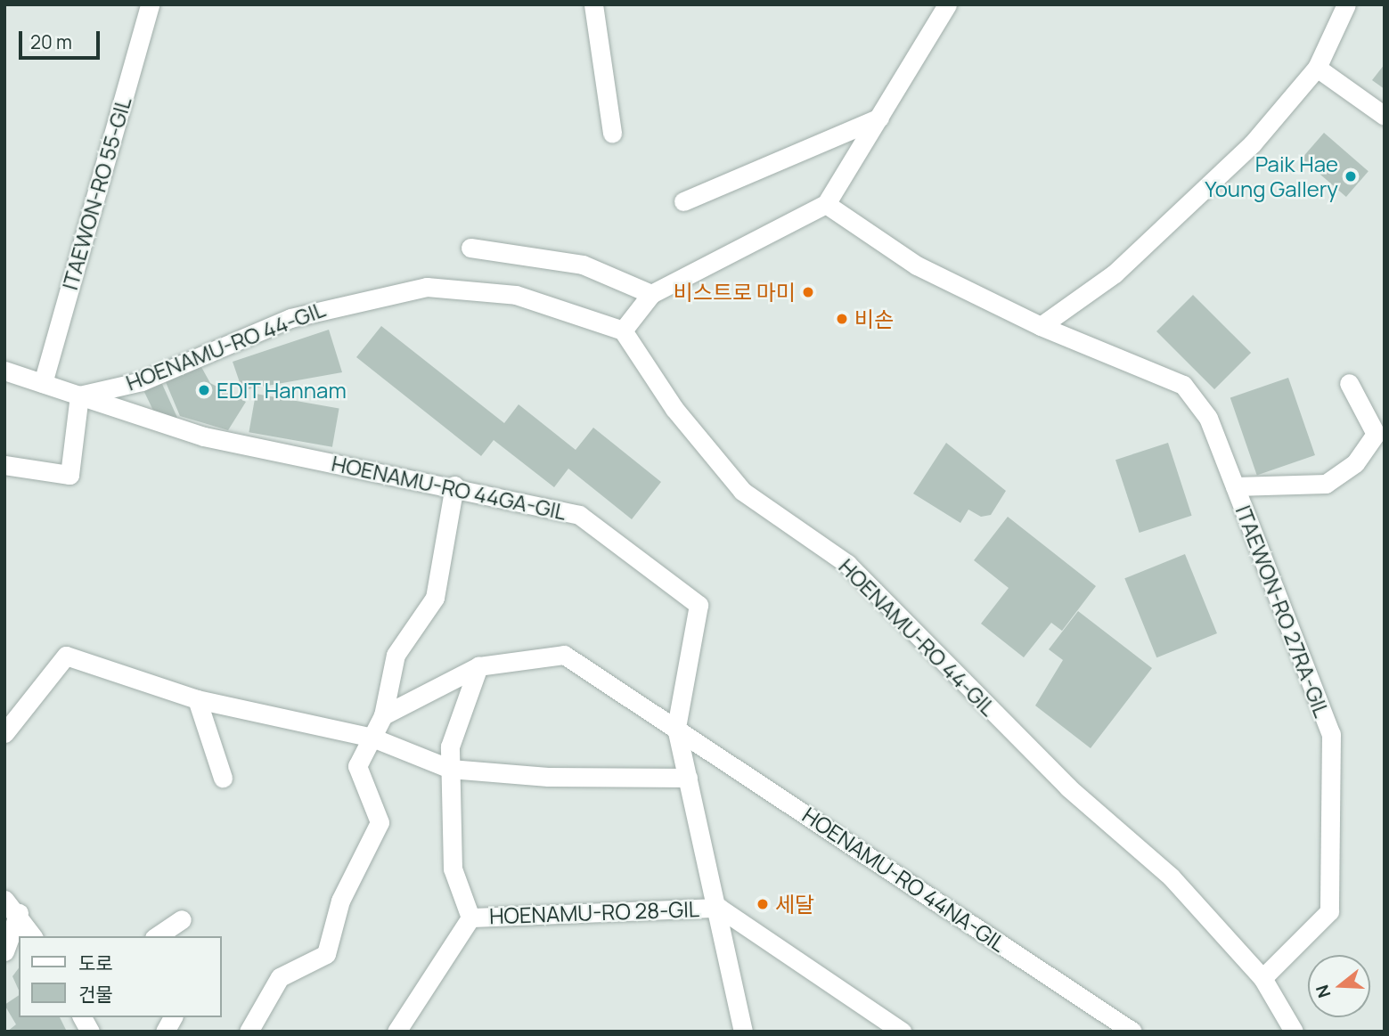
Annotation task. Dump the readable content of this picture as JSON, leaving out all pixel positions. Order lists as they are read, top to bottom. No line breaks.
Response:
{"streets":{"street":["ITAEWON-RO 55-GIL","HOENAMU-RO 44-GIL","HOENAMU-RO 44GA-GIL","ITAEWON-RO 27RA-GIL","HOENAMU-RO 44NA-GIL","HOENAMU-RO 28-GIL"]},"crossings":[["HOENAMU-RO 44-GIL","HOENAMU-RO 44GA-GIL"],["HOENAMU-RO 44-GIL","ITAEWON-RO 27RA-GIL"],["HOENAMU-RO 44GA-GIL","HOENAMU-RO 44NA-GIL"],["HOENAMU-RO 44GA-GIL","HOENAMU-RO 28-GIL"]],"places":["Paik Hae Young Gallery","비스트로 마미","비손","EDIT Hannam","세달"],"legend":["도로","건물"],"scale_bar":"20 m","north":"left"}
